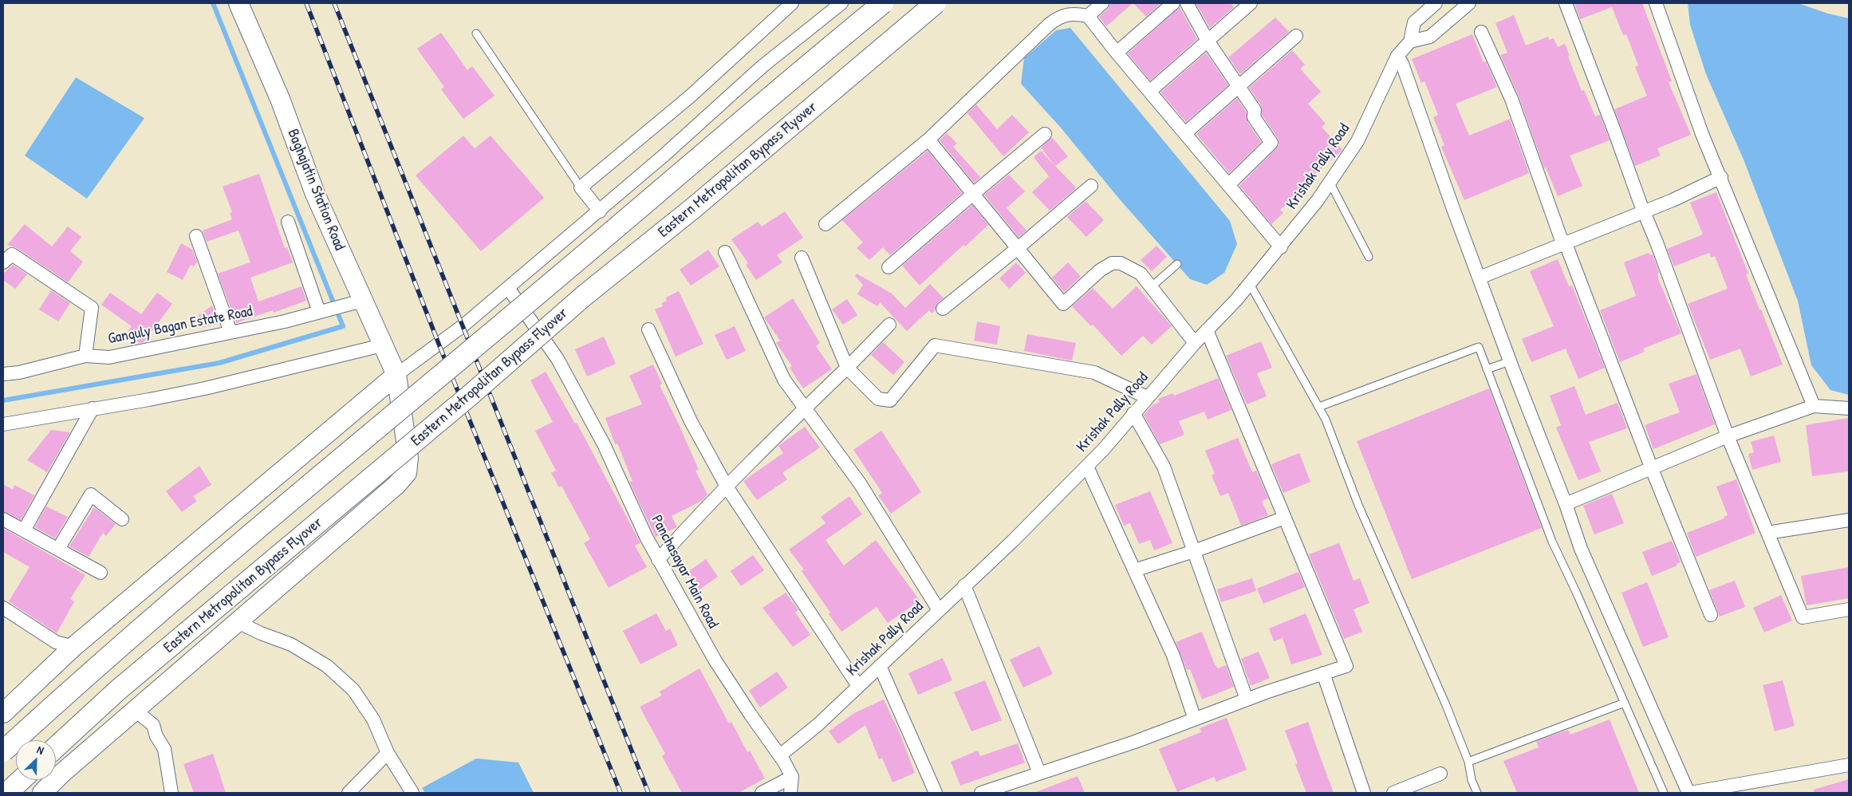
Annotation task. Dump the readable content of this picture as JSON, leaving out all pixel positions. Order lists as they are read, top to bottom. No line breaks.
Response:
{"streets":{"main road":["Eastern Metropolitan Bypass Flyover"],"street":["Krishak Pally Road","Baghajatin Station Road","Ganguly Bagan Estate Road","Panchasayar Main Road"]},"crossings":[["Krishak Pally Road","Panchasayar Main Road"],["Baghajatin Station Road","Ganguly Bagan Estate Road"]],"north":"top right"}
